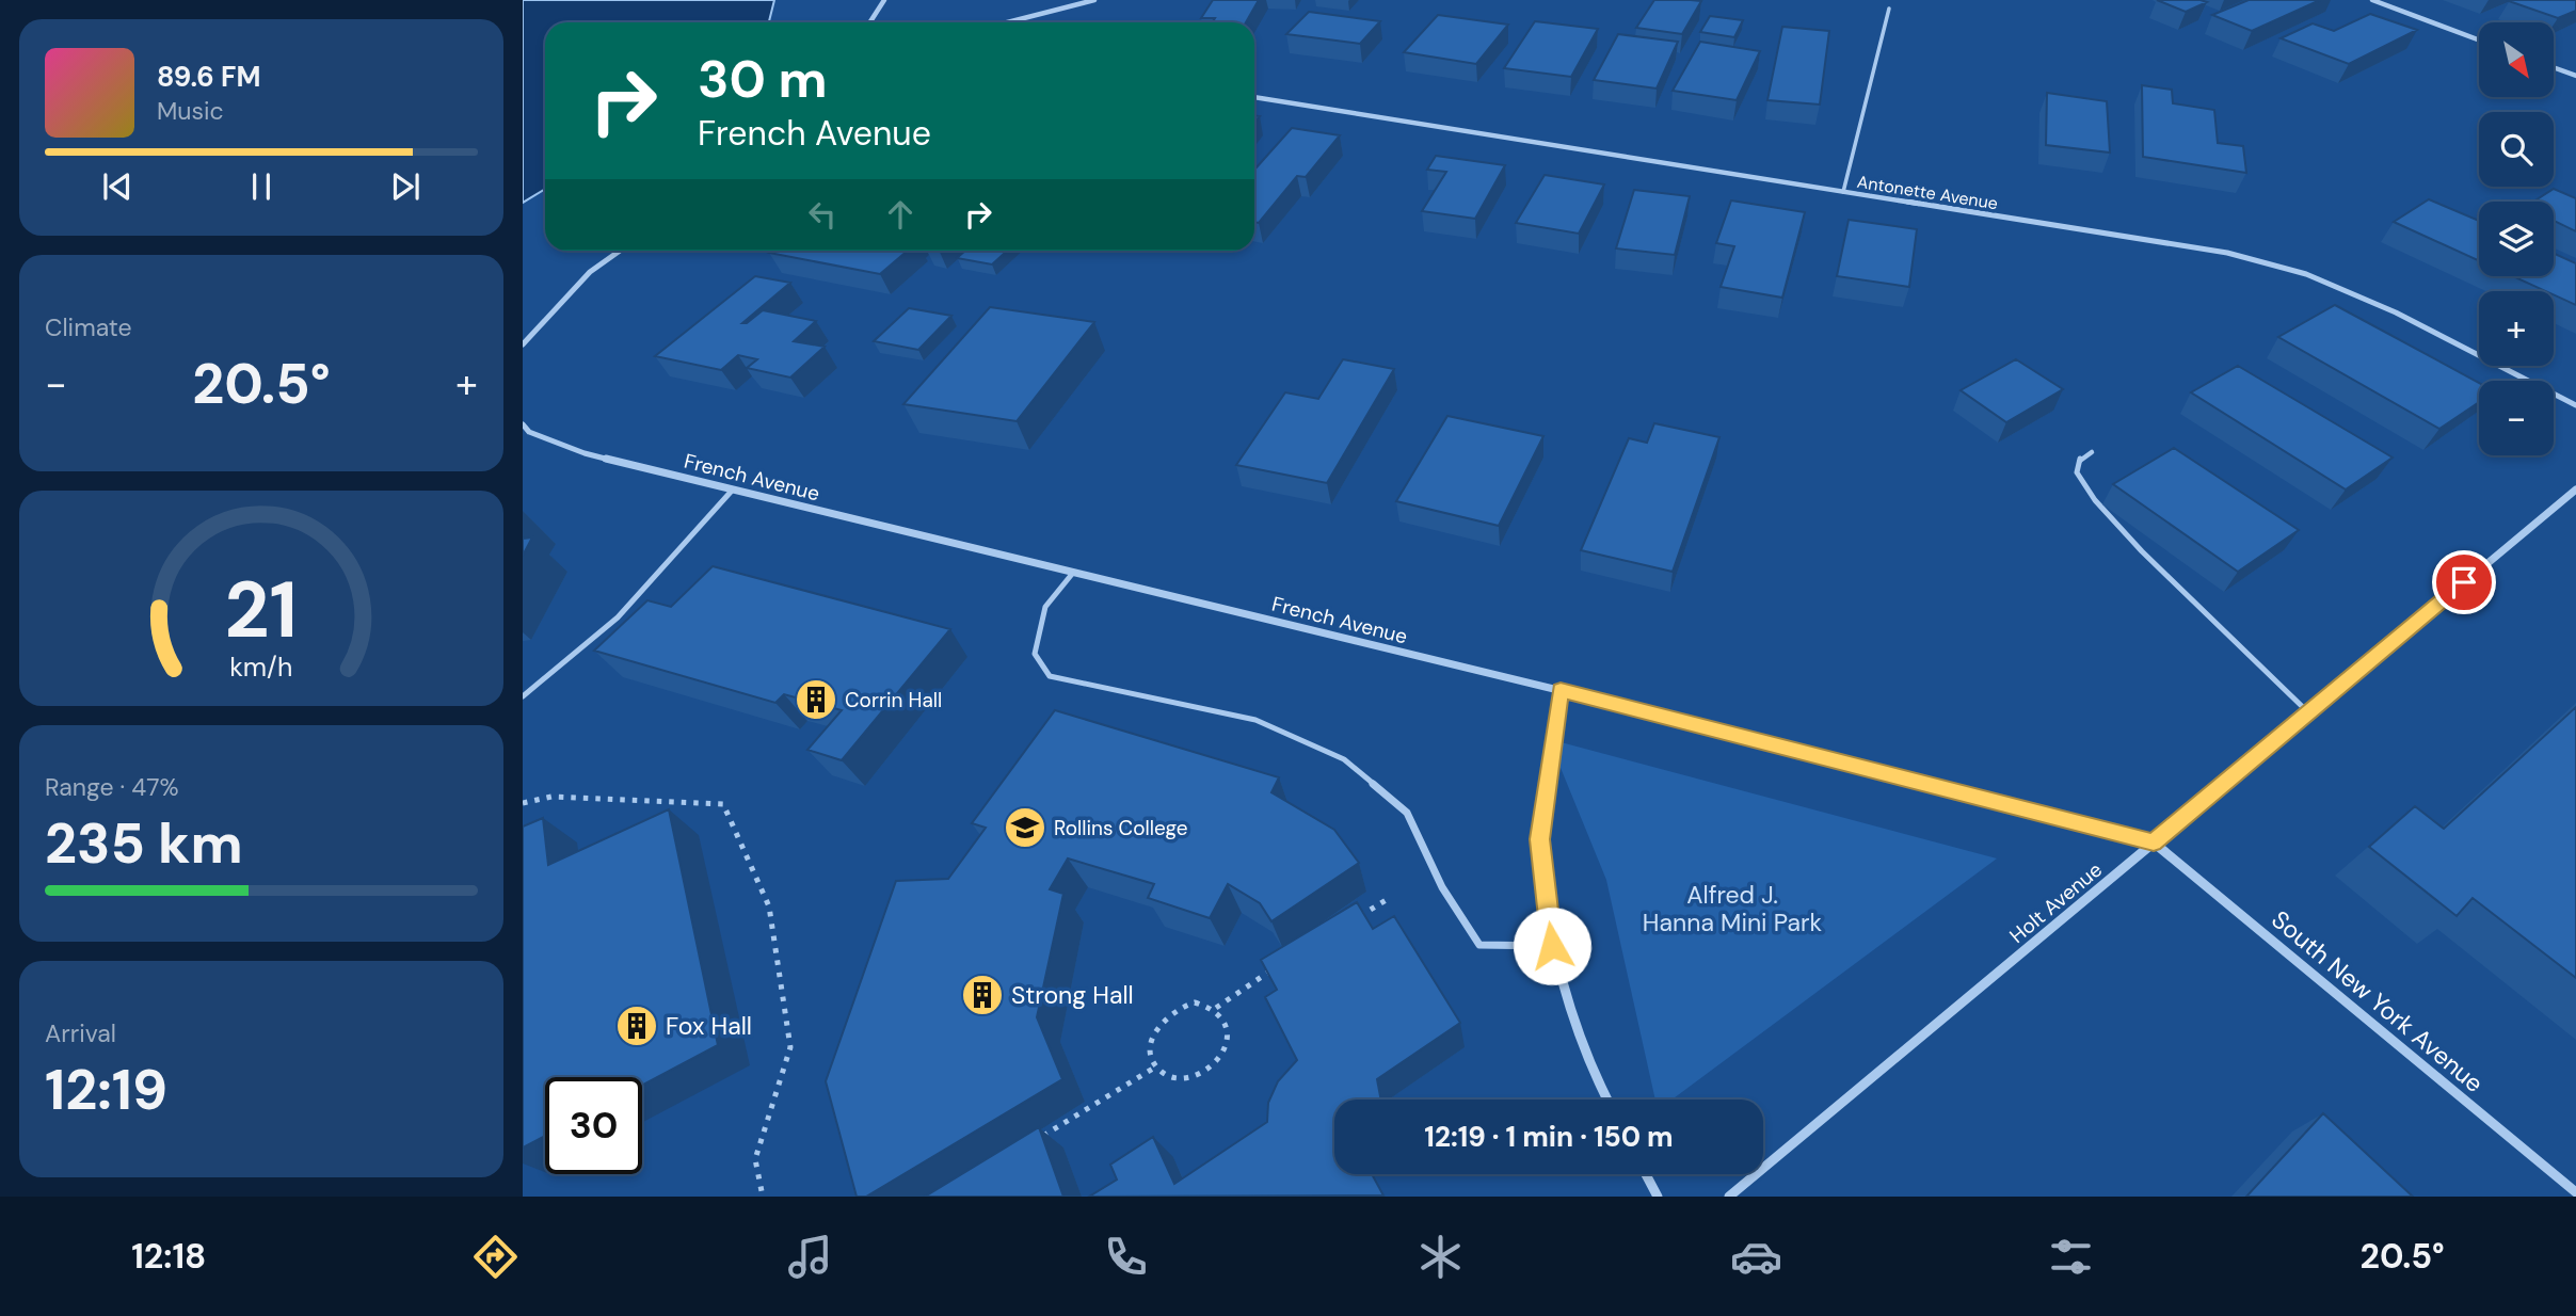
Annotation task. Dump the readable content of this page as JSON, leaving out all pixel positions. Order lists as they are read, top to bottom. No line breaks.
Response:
{"streets":{"street":["Antonette Avenue","French Avenue","Holt Avenue","South New York Avenue"]},"crossings":[["French Avenue","Holt Avenue"],["French Avenue","South New York Avenue"],["Holt Avenue","South New York Avenue"]],"parks":["Alfred J. Hanna Mini Park"],"places":{"building":["Corrin Hall","Strong Hall","Fox Hall"],"school or university":["Rollins College"]},"north":"bottom right","page":{"map_buttons":["+","−"],"turn":["30 m","French Avenue"],"song":["89.6 FM","Music"],"tile":["Climate",["Range · 47%","235 km"],["Arrival","12:19"]],"heat":["−","20.5°","+"],"limit":"30","trip":"12:19 · 1 min · 150 m","tabs":["12:18","20.5°"],"gauge":["21","km/h"]}}
